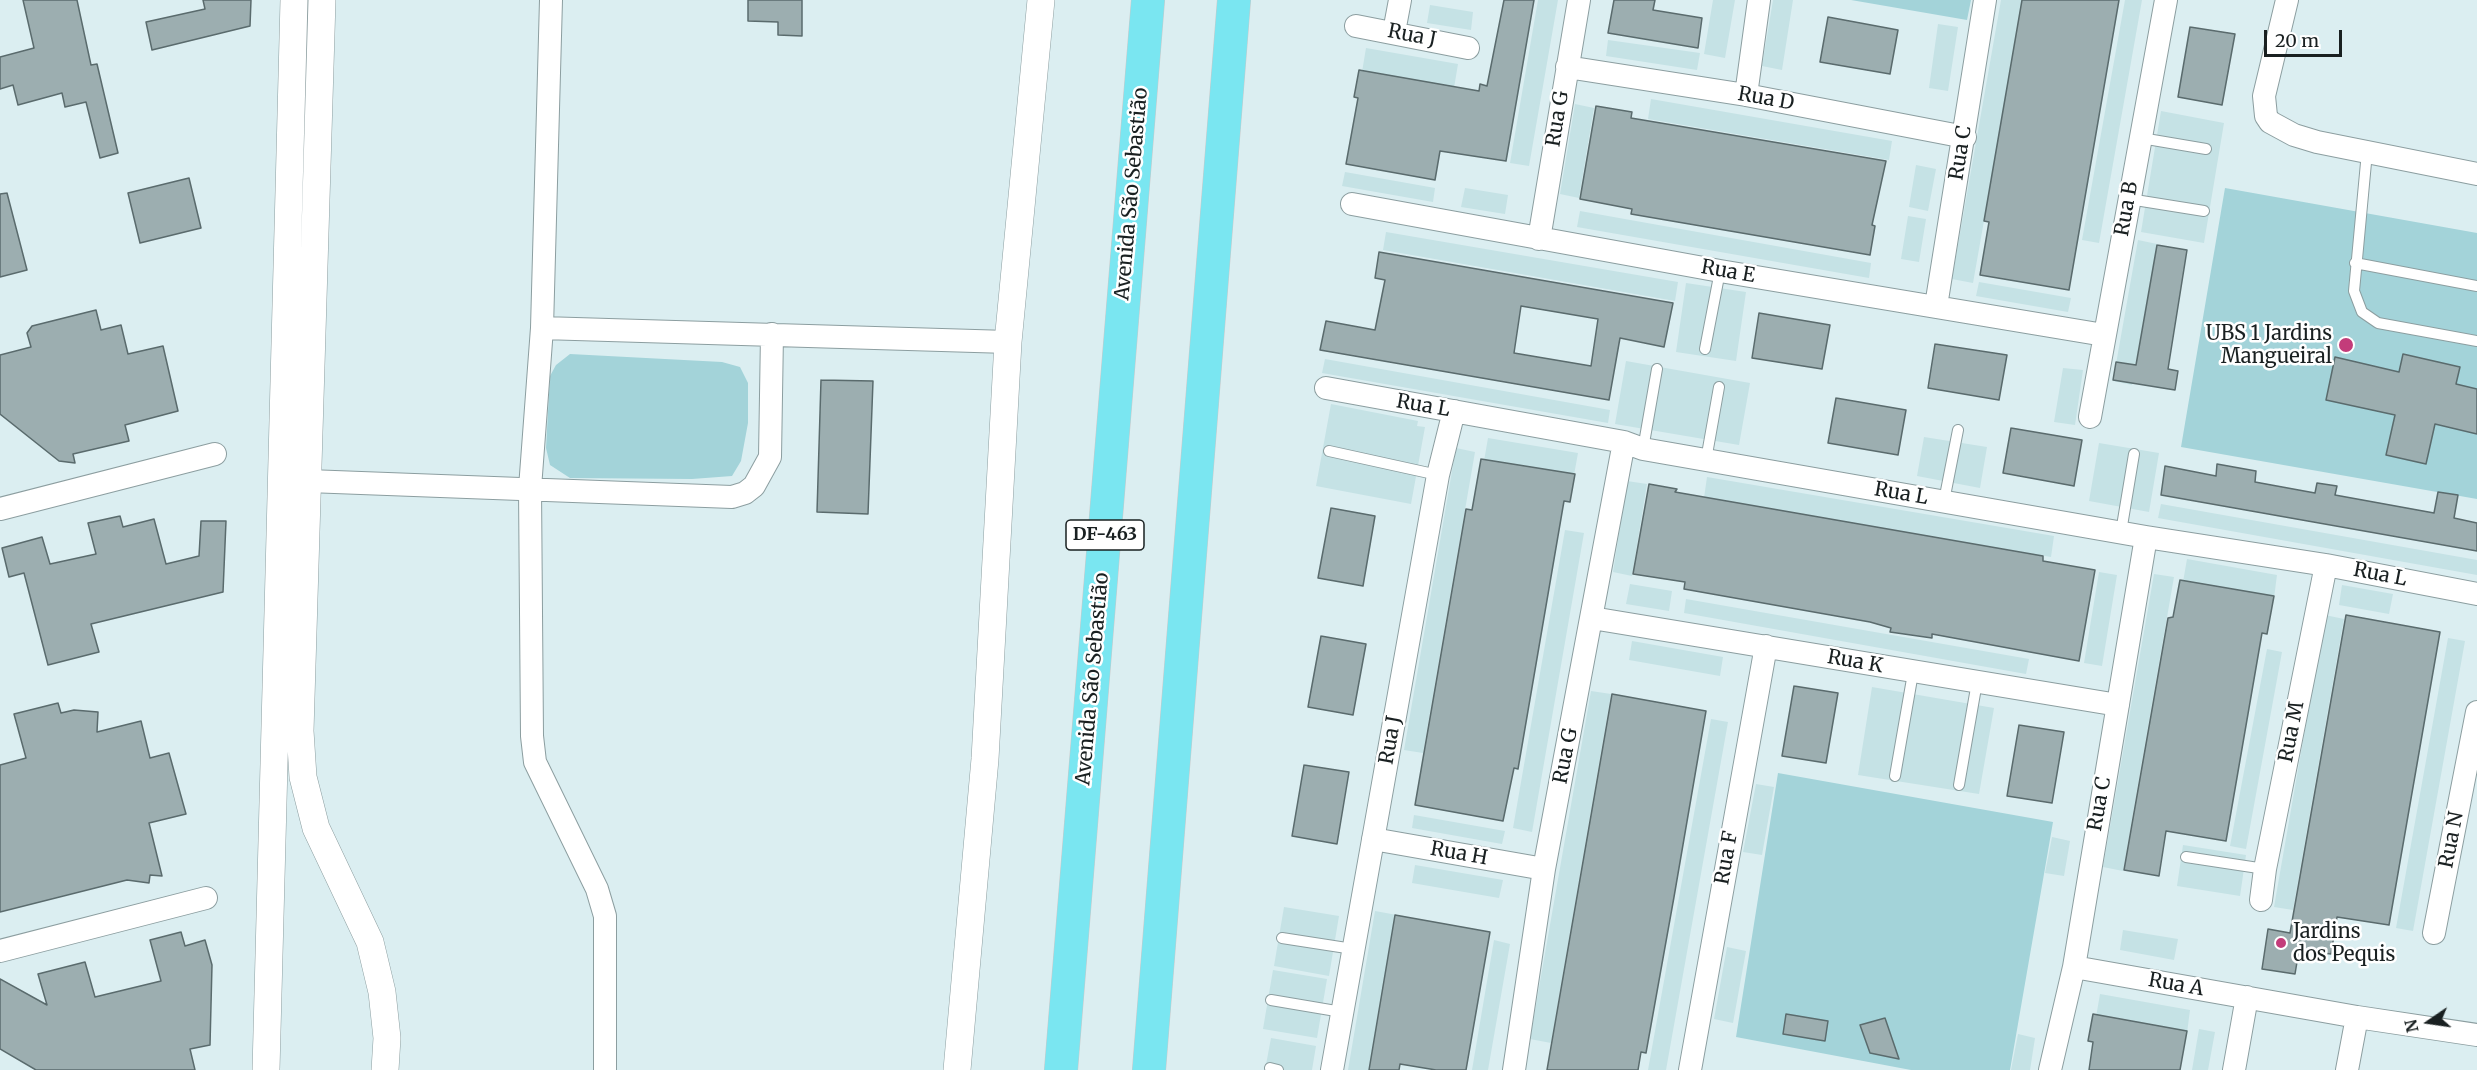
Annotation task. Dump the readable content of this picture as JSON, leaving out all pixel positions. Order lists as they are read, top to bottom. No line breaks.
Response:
{"streets":{"main road":["Avenida São Sebastião","DF-463"],"street":["Rua J","Rua D","Rua G","Rua C","Rua B","Rua E","Rua L","Rua K","Rua M","Rua N","Rua H","Rua F","Rua A"]},"crossings":[["Rua J","Rua L"],["Rua J","Rua H"],["Rua D","Rua G"],["Rua D","Rua C"],["Rua G","Rua E"],["Rua G","Rua L"],["Rua G","Rua K"],["Rua G","Rua H"],["Rua C","Rua E"],["Rua C","Rua L"],["Rua C","Rua K"],["Rua C","Rua A"],["Rua B","Rua E"],["Rua L","Rua M"],["Rua K","Rua F"]],"places":["UBS 1 Jardins Mangueiral","Jardins dos Pequis"],"scale_bar":"20 m","north":"left"}
